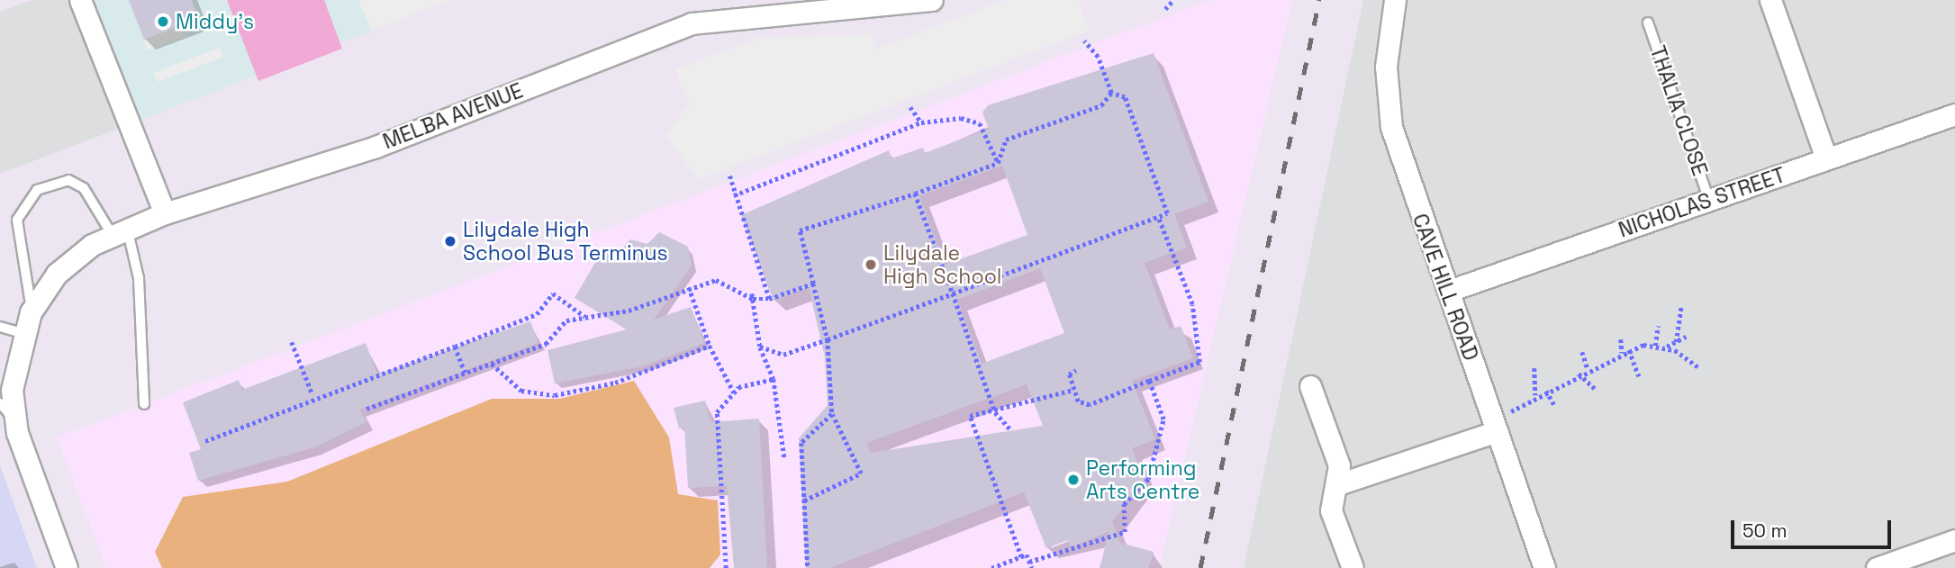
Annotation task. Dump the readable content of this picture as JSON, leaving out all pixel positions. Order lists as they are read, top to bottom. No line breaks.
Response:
{"streets":{"street":["MELBA AVENUE","NICHOLAS STREET","CAVE HILL ROAD"],"lane":["THALIA CLOSE"]},"crossings":[["THALIA CLOSE","NICHOLAS STREET"],["NICHOLAS STREET","CAVE HILL ROAD"]],"places":["Middy's","Lilydale High School Bus Terminus","Lilydale High School","Performing Arts Centre"],"scale_bar":"50 m"}
